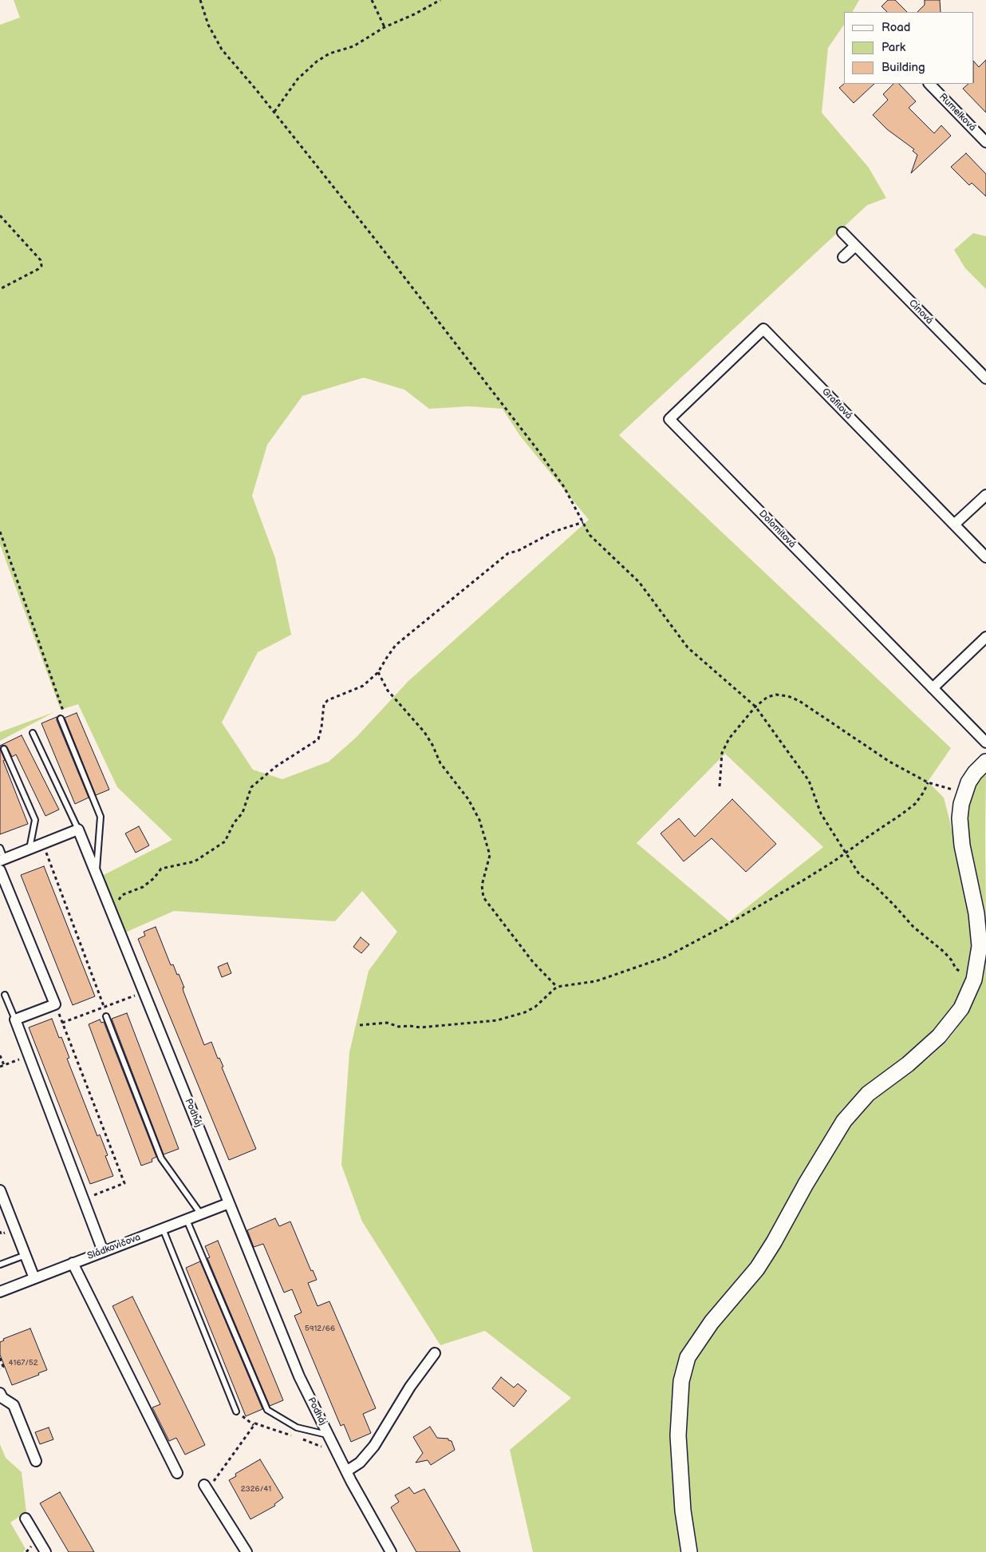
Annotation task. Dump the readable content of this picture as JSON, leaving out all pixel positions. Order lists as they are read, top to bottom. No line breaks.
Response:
{"streets":{"street":["Rumelková","Cínová","Grafitová","Dolomitová","Podháj","Sládkovičova"]},"crossings":[["Grafitová","Dolomitová"],["Podháj","Sládkovičova"]],"house_numbers":["5912/66","4167/52","2326/41"],"legend":["Road","Park","Building"]}
